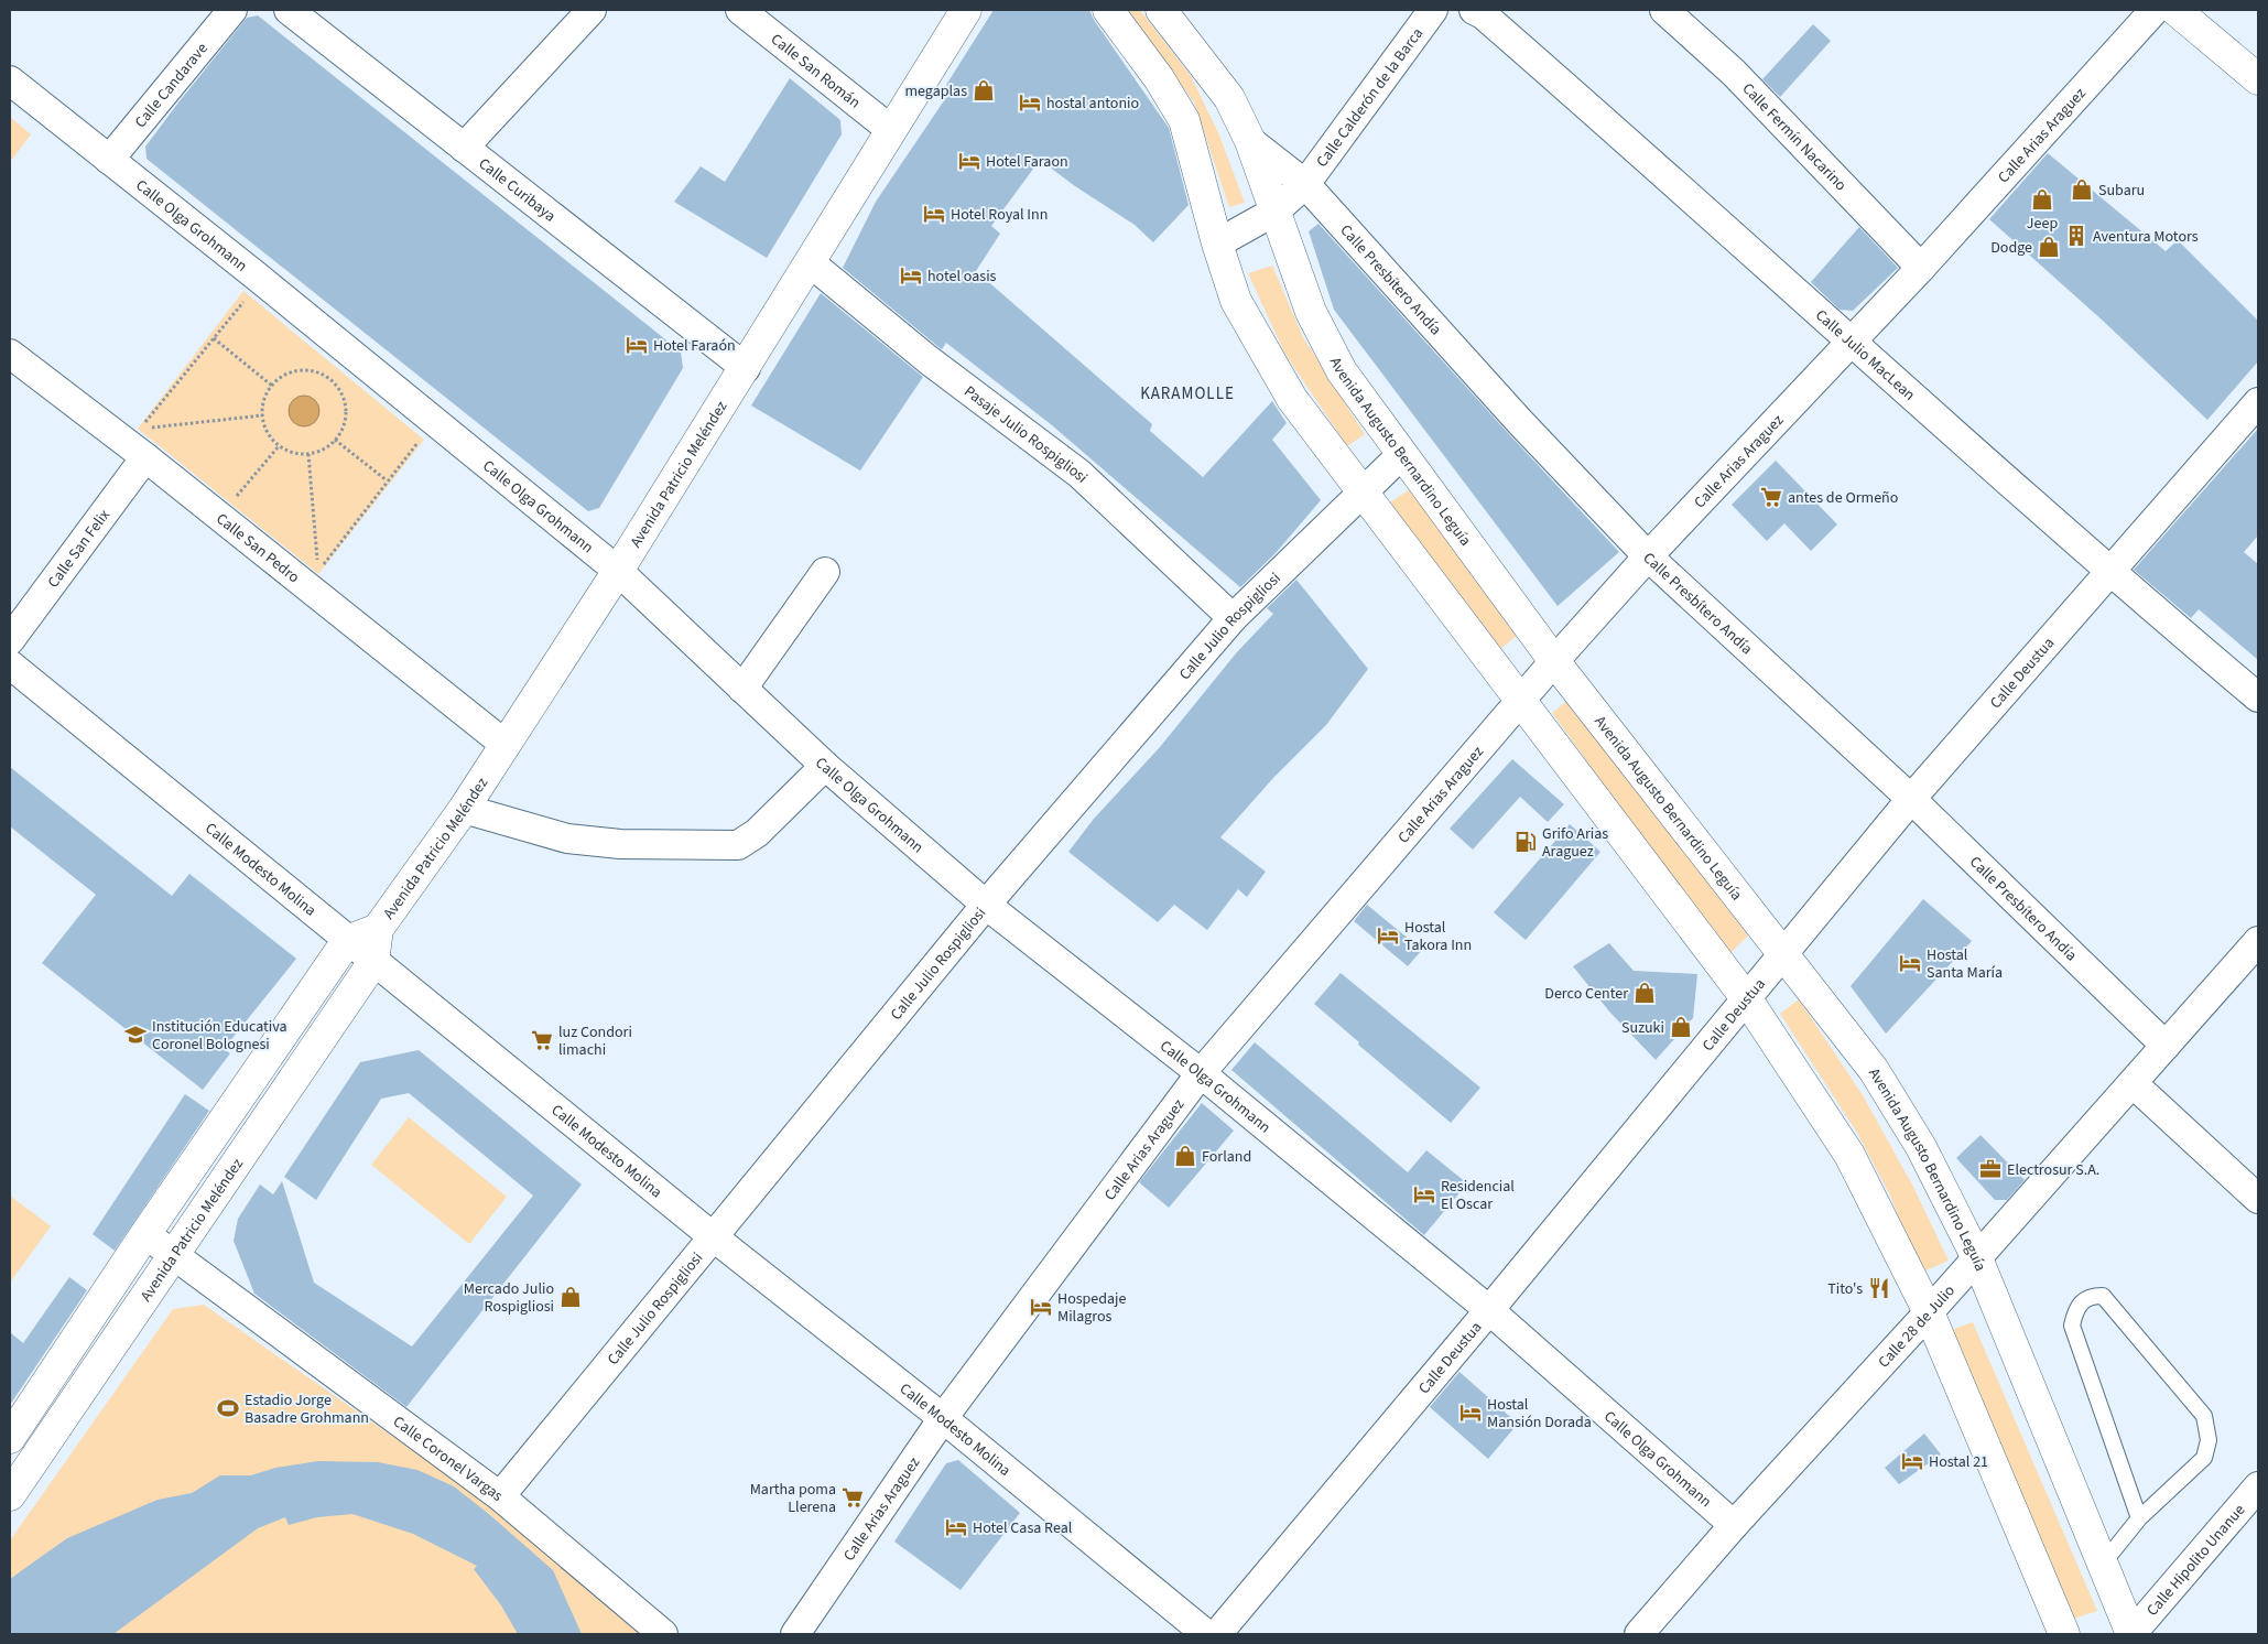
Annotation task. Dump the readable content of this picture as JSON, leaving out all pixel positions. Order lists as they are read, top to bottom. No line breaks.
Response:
{"streets":{"main road":["Avenida Augusto Bernardino Leguía","Avenida Patricio Meléndez"],"street":["Calle San Román","Calle Candarave","Calle Calderón de la Barca","Calle Arias Araguez","Calle Fermín Nacarino","Calle Curibaya","Calle Olga Grohmann","Calle Presbítero Andía","Calle Julio MacLean","Pasaje Julio Rospigliosi","Calle San Pedro","Calle San Felix","Calle Julio Rospigliosi","Calle Deustua","Calle Modesto Molina","Calle 28 de Julio","Calle Coronel Vargas","Calle Hipolito Unanue"]},"crossings":[["Calle San Román","Avenida Patricio Meléndez"],["Calle Candarave","Calle Olga Grohmann"],["Calle Calderón de la Barca","Calle Presbítero Andía"],["Calle Calderón de la Barca","Avenida Augusto Bernardino Leguía"],["Calle Arias Araguez","Calle Fermín Nacarino"],["Calle Arias Araguez","Calle Olga Grohmann"],["Calle Arias Araguez","Calle Presbítero Andía"],["Calle Arias Araguez","Calle Julio MacLean"],["Calle Arias Araguez","Avenida Augusto Bernardino Leguía"],["Calle Arias Araguez","Calle Modesto Molina"],["Calle Curibaya","Avenida Patricio Meléndez"],["Calle Olga Grohmann","Avenida Patricio Meléndez"],["Calle Olga Grohmann","Calle Julio Rospigliosi"],["Calle Olga Grohmann","Calle Deustua"],["Calle Olga Grohmann","Calle 28 de Julio"],["Calle Presbítero Andía","Avenida Augusto Bernardino Leguía"],["Calle Presbítero Andía","Calle Deustua"],["Calle Presbítero Andía","Calle 28 de Julio"],["Calle Julio MacLean","Calle Deustua"],["Pasaje Julio Rospigliosi","Avenida Patricio Meléndez"],["Pasaje Julio Rospigliosi","Calle Julio Rospigliosi"],["Avenida Augusto Bernardino Leguía","Calle Julio Rospigliosi"],["Avenida Augusto Bernardino Leguía","Calle Deustua"],["Avenida Augusto Bernardino Leguía","Calle 28 de Julio"],["Avenida Augusto Bernardino Leguía","Calle Hipolito Unanue"],["Avenida Patricio Meléndez","Calle San Pedro"],["Avenida Patricio Meléndez","Calle Modesto Molina"],["Avenida Patricio Meléndez","Calle Coronel Vargas"],["Calle San Pedro","Calle San Felix"],["Calle Julio Rospigliosi","Calle Modesto Molina"],["Calle Julio Rospigliosi","Calle Coronel Vargas"]],"districts":["KARAMOLLE"],"places":{"shop":["megaplas","Subaru","Jeep","Dodge","Derco Center","Suzuki","Forland","Mercado Julio Rospigliosi"],"hotel":["hostal antonio","Hotel Faraon","Hotel Royal Inn","hotel oasis","Hotel Faraón","Hostal Takora Inn","Hostal Santa María","Residencial El Oscar","Hospedaje Milagros","Hostal Mansión Dorada","Hostal 21","Hotel Casa Real"],"building":["Aventura Motors"],"supermarket":["antes de Ormeño","luz Condori limachi","Martha poma Llerena"],"fuel station":["Grifo Arias Araguez"],"school or university":["Institución Educativa Coronel Bolognesi"],"office":["Electrosur S.A."],"restaurant":["Tito's"],"sports":["Estadio Jorge Basadre Grohmann"]}}
